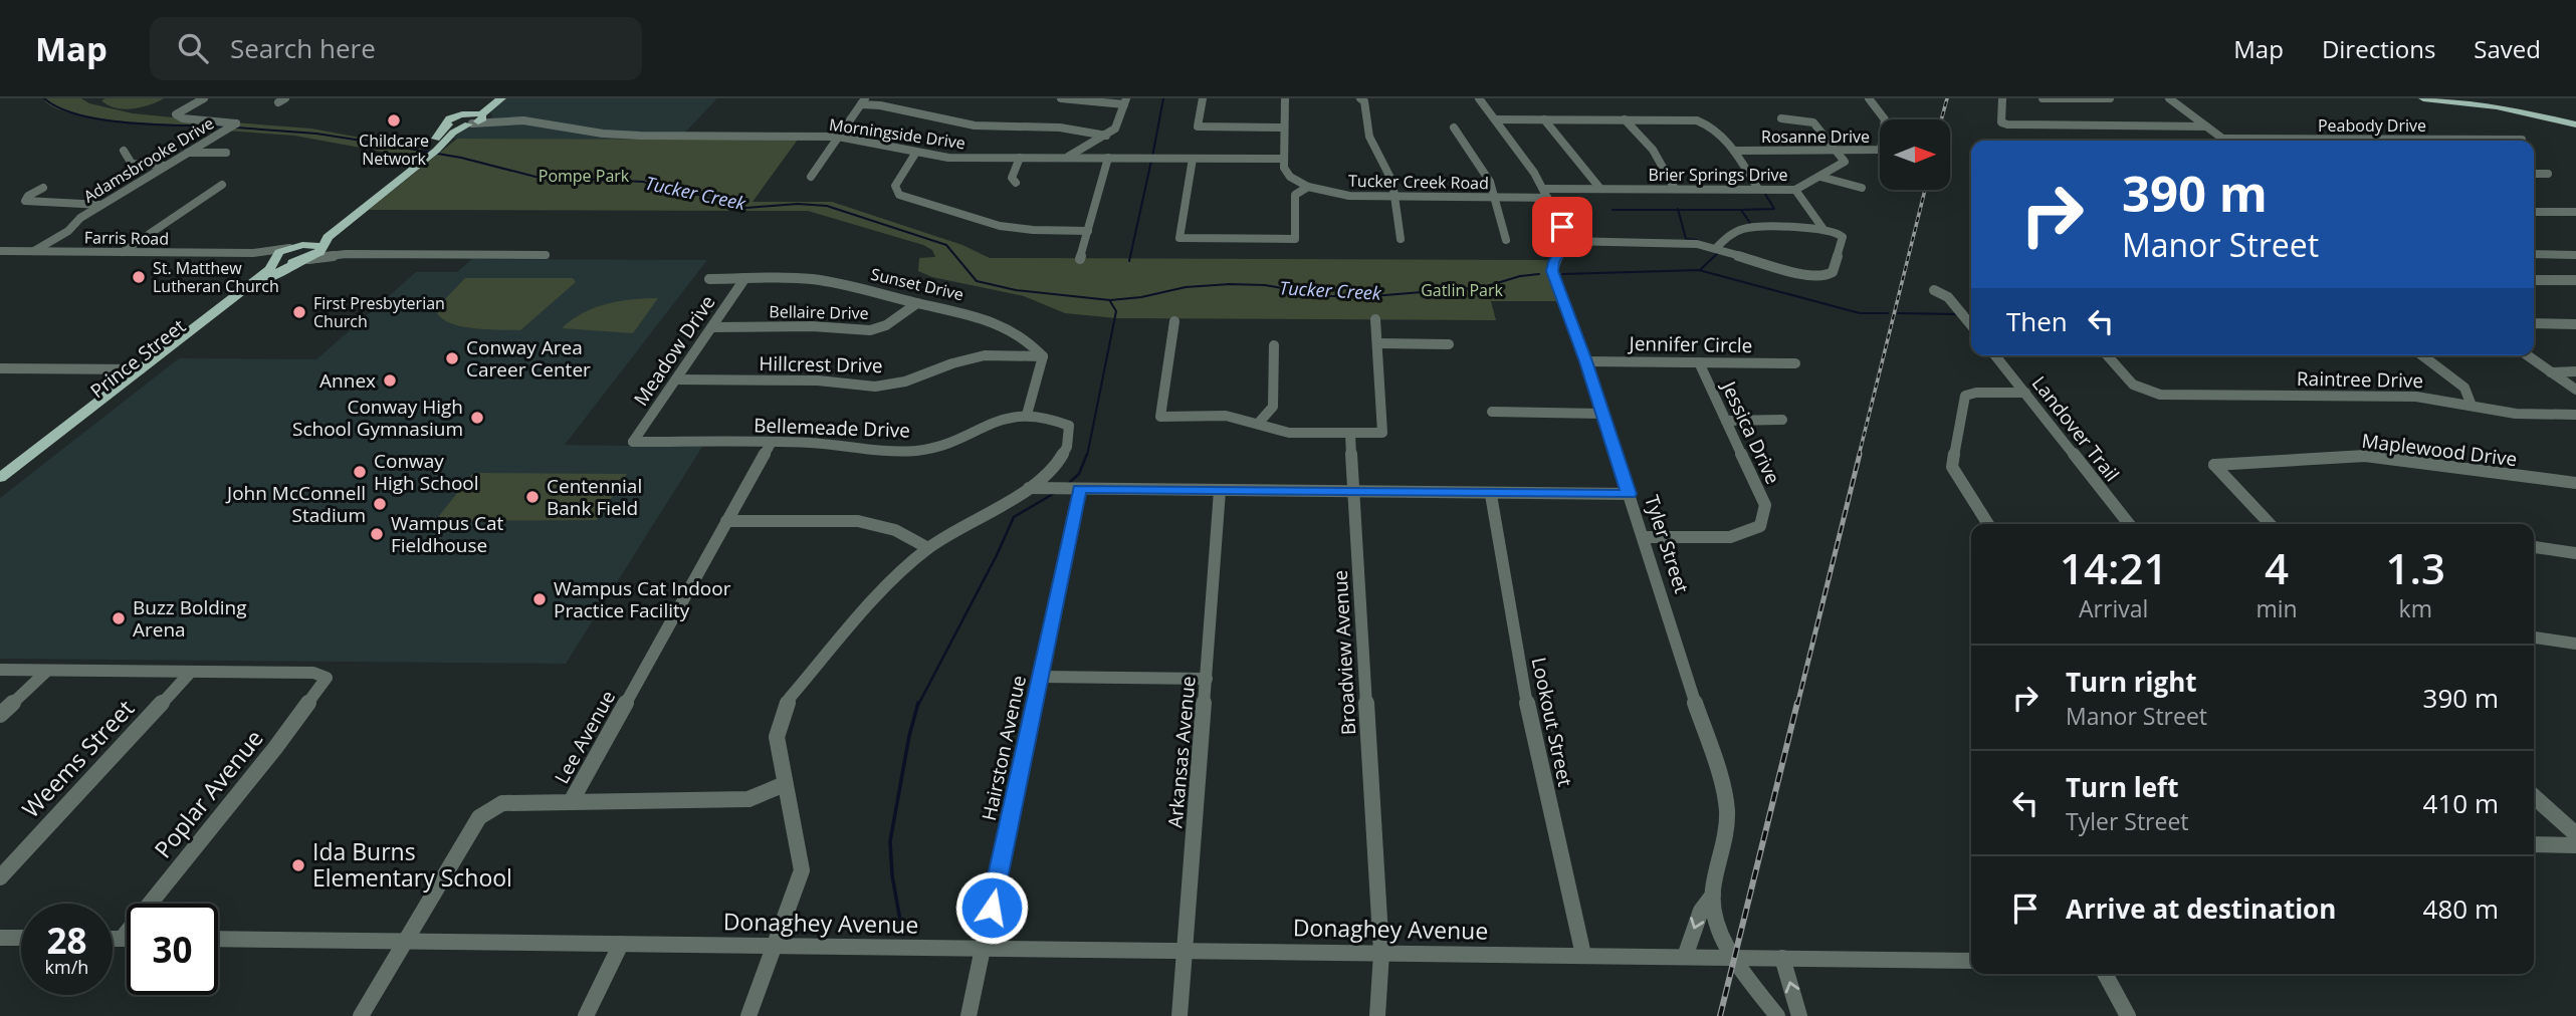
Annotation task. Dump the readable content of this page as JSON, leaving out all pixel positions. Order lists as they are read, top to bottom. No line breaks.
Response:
{"streets":{"main road":["Prince Street"],"street":["Peabody Drive","Morningside Drive","Rosanne Drive","Adamsbrooke Drive","Brier Springs Drive","Tucker Creek Road","Farris Road","Sunset Drive","Bellaire Drive","Jennifer Circle","Meadow Drive","Hillcrest Drive","Raintree Drive","Bellemeade Drive","Landover Trail","Jessica Drive","Maplewood Drive","Tyler Street","Broadview Avenue","Lookout Street","Lee Avenue","Hairston Avenue","Arkansas Avenue","Weems Street","Poplar Avenue","Donaghey Avenue"]},"crossings":[["Rosanne Drive","Brier Springs Drive"],["Adamsbrooke Drive","Farris Road"],["Brier Springs Drive","Tucker Creek Road"],["Farris Road","Prince Street"],["Sunset Drive","Bellaire Drive"],["Sunset Drive","Meadow Drive"],["Sunset Drive","Hillcrest Drive"],["Bellaire Drive","Meadow Drive"],["Jennifer Circle","Jessica Drive"],["Jennifer Circle","Tyler Street"],["Meadow Drive","Hillcrest Drive"],["Meadow Drive","Bellemeade Drive"],["Bellemeade Drive","Lee Avenue"],["Jessica Drive","Tyler Street"],["Tyler Street","Donaghey Avenue"],["Broadview Avenue","Donaghey Avenue"],["Lookout Street","Donaghey Avenue"],["Lee Avenue","Donaghey Avenue"],["Hairston Avenue","Donaghey Avenue"],["Arkansas Avenue","Donaghey Avenue"],["Weems Street","Poplar Avenue"]],"water":["Tucker Creek"],"parks":["Pompe Park","Gatlin Park"],"places":["Childcare Network","St. Matthew Lutheran Church","First Presbyterian Church","Conway Area Career Center","Annex","Conway High School Gymnasium","Conway High School","Centennial Bank Field","John McConnell Stadium","Wampus Cat Fieldhouse","Wampus Cat Indoor Practice Facility","Buzz Bolding Arena","Ida Burns Elementary School"],"north":"right","page":{"header":"Map","search":"Search here","nav":["Map","Directions","Saved"],"turn":["390 m","Manor Street"],"then":"Then","eta":["14:21","Arrival","4","min","1.3","km"],"list":[{"name":"Turn right","note":"Manor Street","value":"390 m"},{"name":"Turn left","note":"Tyler Street","value":"410 m"},{"name":"Arrive at destination","value":"480 m"}],"speed":"28 km/h","limit":"30"}}
